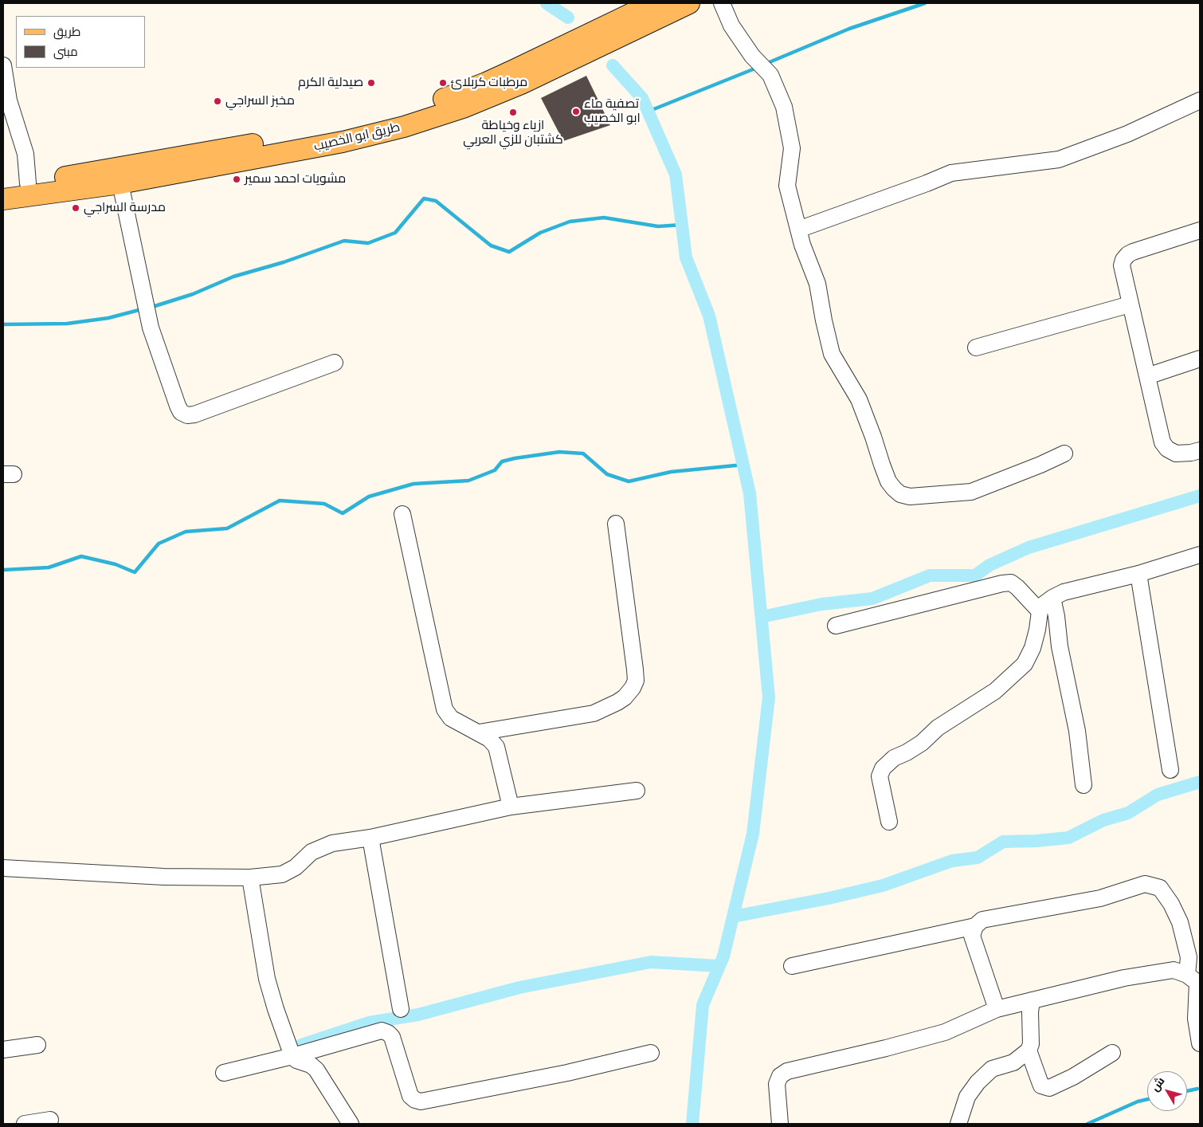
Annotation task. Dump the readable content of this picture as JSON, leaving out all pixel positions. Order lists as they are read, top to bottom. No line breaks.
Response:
{"streets":{"main road":["طريق ابو الخصيب"]},"places":["صيدلية الكرم","مرطبات كربلائ","مخبز السراجي","تصفية ماء ابو الخصيب","ازياء وخياطة كشتبان للزي العربي","مشويات احمد سمير","مدرسة السراجي"],"legend":["طريق","مبنى"],"north":"top left"}
